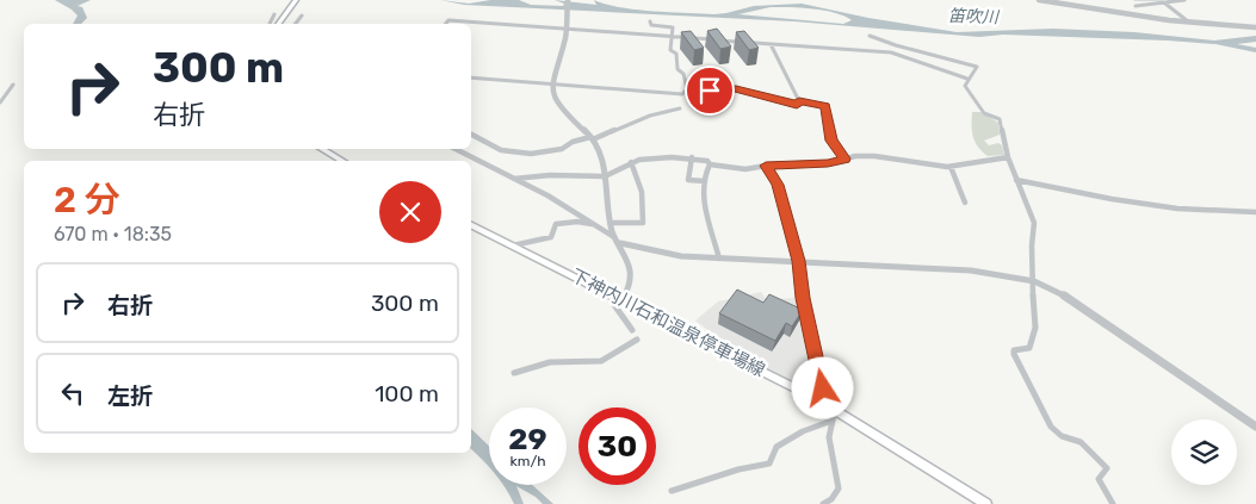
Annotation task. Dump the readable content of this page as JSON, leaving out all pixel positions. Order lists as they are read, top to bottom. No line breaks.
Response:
{"streets":{"main road":["下神内川石和温泉停車場線"]},"water":["笛吹川"],"page":{"turn":["300 m","右折"],"heading":["2 分","670 m · 18:35"],"list":[{"name":"右折","value":"300 m"},{"name":"左折","value":"100 m"}],"speed":"29 km/h","limit":"30"}}
